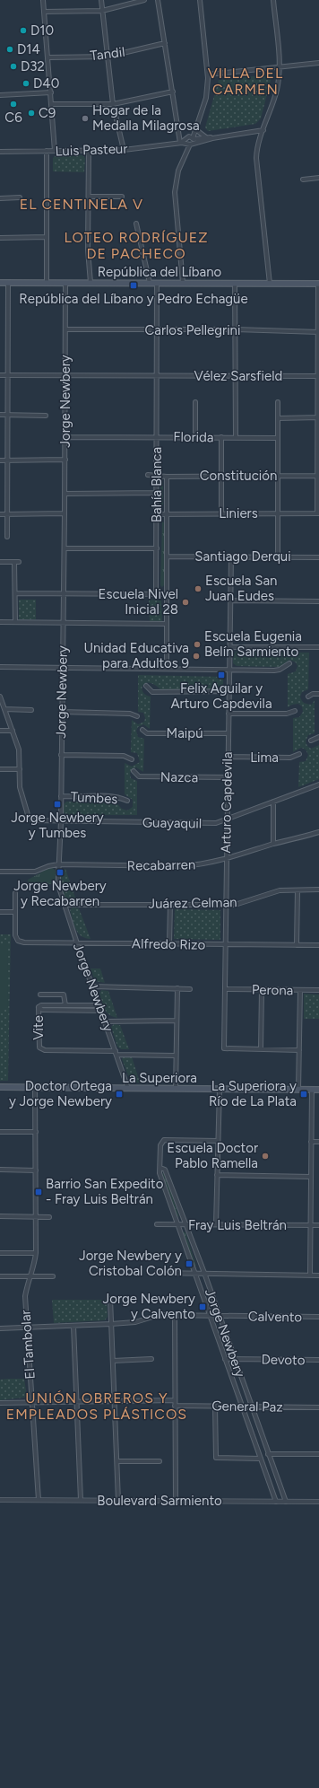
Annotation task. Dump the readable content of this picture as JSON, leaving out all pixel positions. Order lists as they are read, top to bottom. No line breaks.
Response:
{"streets":{"main road":["República del Líbano","La Superiora"],"street":["Tandil","Luis Pasteur","Carlos Pellegrini","Vélez Sarsfield","Jorge Newbery","Florida","Constitución","Bahía Blanca","Liniers","Santiago Derqui","Maipú","Lima","Nazca","Tumbes","Arturo Capdevila","Guayaquil","Recabarren","Juárez Celman","Alfredo Rizo","Perona","Vite","Fray Luis Beltrán","Calvento","El Tambolar","Devoto","General Paz","Boulevard Sarmiento"]},"crossings":[["República del Líbano","Jorge Newbery"],["República del Líbano","Bahía Blanca"],["Carlos Pellegrini","Jorge Newbery"],["Carlos Pellegrini","Bahía Blanca"],["Vélez Sarsfield","Jorge Newbery"],["Vélez Sarsfield","Bahía Blanca"],["Jorge Newbery","Florida"],["Jorge Newbery","Tumbes"],["Jorge Newbery","Guayaquil"],["Jorge Newbery","Recabarren"],["Jorge Newbery","Juárez Celman"],["Jorge Newbery","Alfredo Rizo"],["Jorge Newbery","Vite"],["Jorge Newbery","La Superiora"],["Jorge Newbery","Fray Luis Beltrán"],["Jorge Newbery","Calvento"],["Jorge Newbery","Devoto"],["Jorge Newbery","General Paz"],["Jorge Newbery","Boulevard Sarmiento"],["Florida","Bahía Blanca"],["Constitución","Bahía Blanca"],["Bahía Blanca","Liniers"],["Bahía Blanca","Santiago Derqui"],["Santiago Derqui","Arturo Capdevila"],["Maipú","Arturo Capdevila"],["Lima","Arturo Capdevila"],["Nazca","Arturo Capdevila"],["Arturo Capdevila","Guayaquil"],["Arturo Capdevila","Recabarren"],["Arturo Capdevila","Juárez Celman"],["Arturo Capdevila","Alfredo Rizo"],["Arturo Capdevila","Perona"],["La Superiora","El Tambolar"],["Calvento","El Tambolar"],["El Tambolar","Boulevard Sarmiento"]],"districts":["VILLA DEL CARMEN","EL CENTINELA V","LOTEO RODRÍGUEZ DE PACHECO","UNIÓN OBREROS Y EMPLEADOS PLÁSTICOS"],"places":{"other":["D10","D14","D32","D40","C6","C9","Hogar de la Medalla Milagrosa","Escuela San Juan Eudes","Escuela Nivel Inicial 28","Escuela Eugenia Belín Sarmiento","Unidad Educativa para Adultos 9","Escuela Doctor Pablo Ramella"],"transit":["República del Líbano y Pedro Echagüe","Felix Aguilar y Arturo Capdevila","Jorge Newbery y Tumbes","Jorge Newbery y Recabarren","Doctor Ortega y Jorge Newbery","La Superiora y Río de La Plata","Barrio San Expedito - Fray Luis Beltrán","Jorge Newbery y Cristobal Colón","Jorge Newbery y Calvento"]}}
